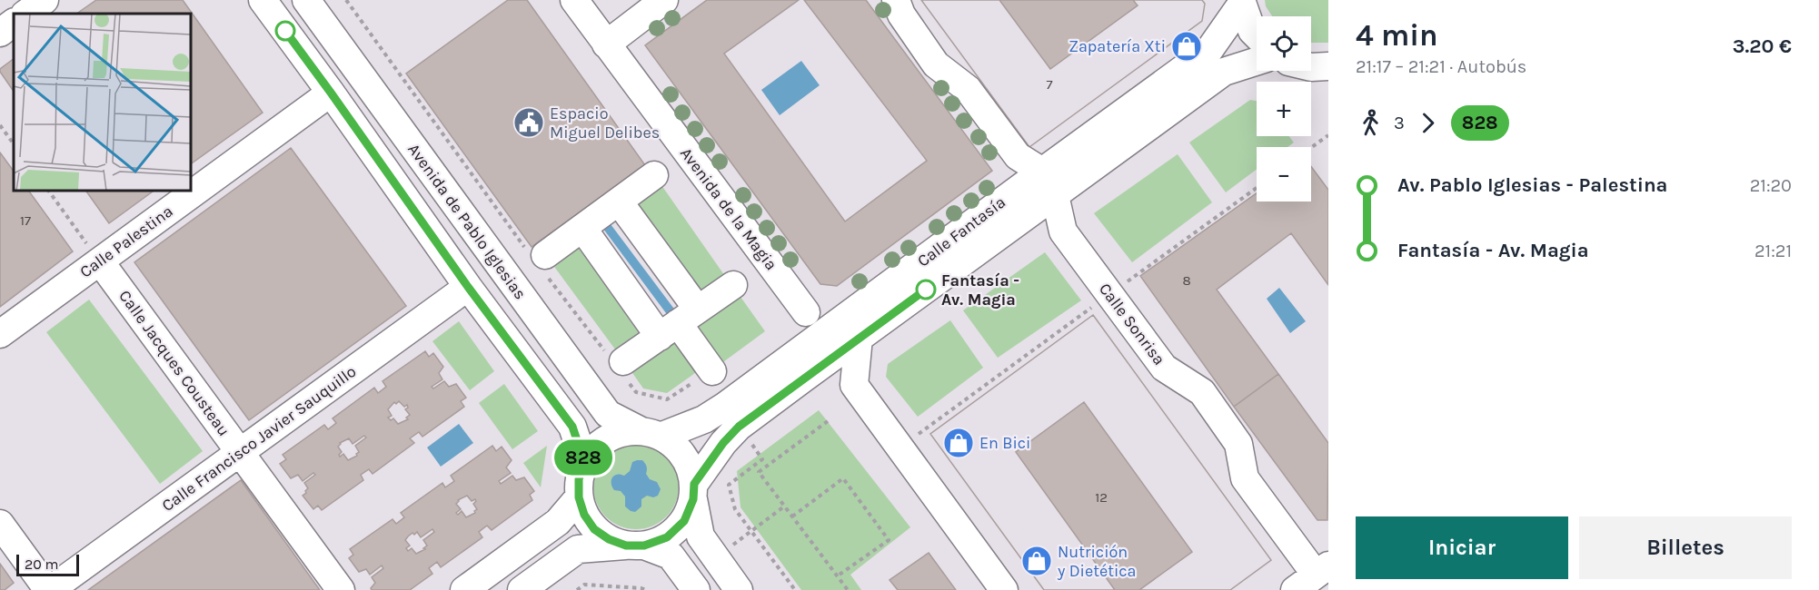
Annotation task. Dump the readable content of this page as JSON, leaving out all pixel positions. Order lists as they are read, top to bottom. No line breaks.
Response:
{"streets":{"street":["Avenida de la Magia","Avenida de Pablo Iglesias","Calle Fantasía","Calle Palestina","Calle Sonrisa","Calle Jacques Cousteau","Calle Francisco Javier Sauquillo"]},"crossings":[["Avenida de Pablo Iglesias","Calle Fantasía"],["Calle Fantasía","Calle Sonrisa"],["Calle Palestina","Calle Jacques Cousteau"],["Calle Jacques Cousteau","Calle Francisco Javier Sauquillo"]],"places":{"shop":["Zapatería Xti","En Bici","Nutrición y Dietética"],"public building":["Espacio Miguel Delibes"],"other":["Fantasía - Av. Magia"]},"lines":["bus line 828"],"house_numbers":["7","17","8","12"],"scale_bar":"20 m","page":{"on_map":"828","heading":["4 min","21:17 – 21:21 · Autobús","3.20 €"],"map_buttons":["+","−"],"legs":["3","828"],"list":[{"name":"Av. Pablo Iglesias - Palestina","value":"21:20"},{"name":"Fantasía - Av. Magia","value":"21:21"}],"buttons":["Iniciar","Billetes"],"scale":"20 m"}}
